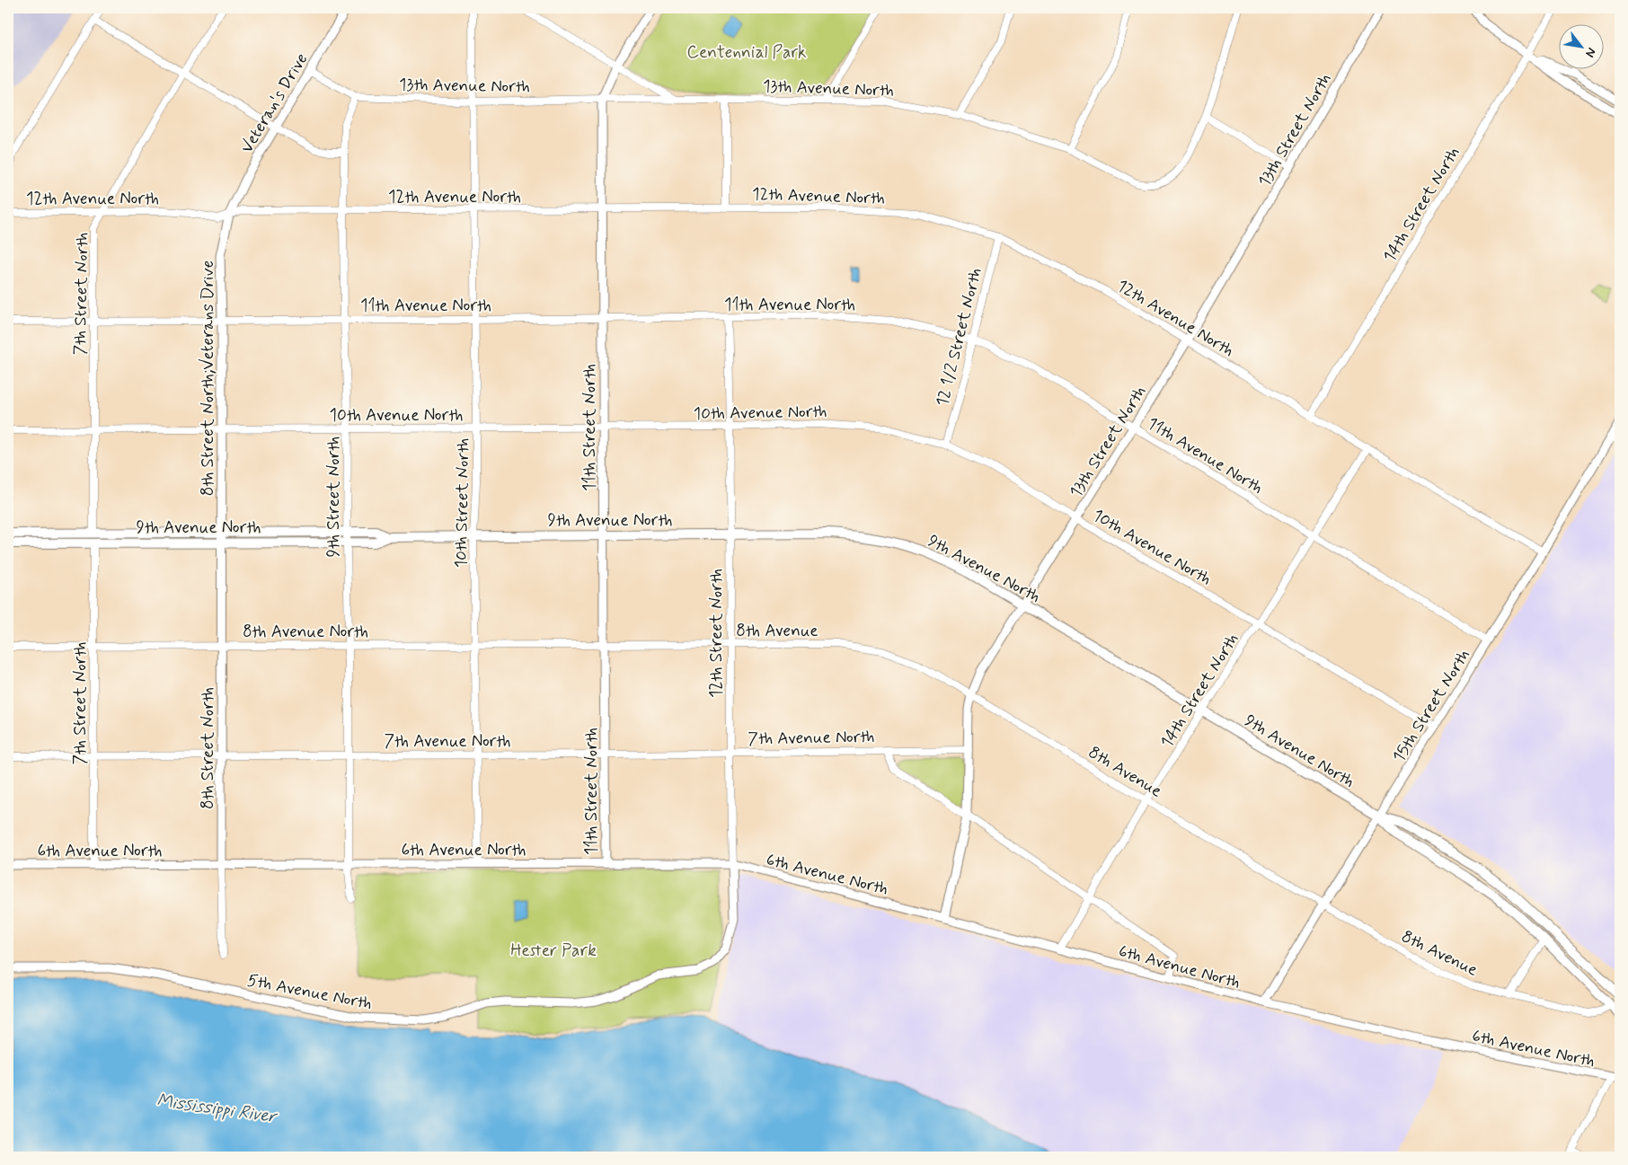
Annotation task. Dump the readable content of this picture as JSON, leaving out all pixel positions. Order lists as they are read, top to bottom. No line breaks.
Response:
{"streets":{"main road":["9th Avenue North"],"street":["13th Avenue North","Veteran's Drive","13th Street North","12th Avenue North","14th Street North","7th Street North","11th Avenue North","12 1/2 Street North","8th Street North;Veterans Drive","10th Avenue North","11th Street North","9th Street North","10th Street North","8th Avenue","8th Avenue North","12th Street North","15th Street North","7th Avenue North","8th Street North","6th Avenue North","5th Avenue North"]},"crossings":[["13th Avenue North","11th Street North"],["13th Avenue North","9th Street North"],["13th Avenue North","10th Street North"],["Veteran's Drive","12th Avenue North"],["Veteran's Drive","8th Street North;Veterans Drive"],["13th Street North","12th Avenue North"],["13th Street North","11th Avenue North"],["13th Street North","10th Avenue North"],["13th Street North","9th Avenue North"],["13th Street North","8th Avenue"],["13th Street North","7th Avenue North"],["13th Street North","6th Avenue North"],["12th Avenue North","14th Street North"],["12th Avenue North","7th Street North"],["12th Avenue North","12 1/2 Street North"],["12th Avenue North","8th Street North;Veterans Drive"],["12th Avenue North","11th Street North"],["12th Avenue North","9th Street North"],["12th Avenue North","10th Street North"],["12th Avenue North","15th Street North"],["14th Street North","11th Avenue North"],["14th Street North","10th Avenue North"],["14th Street North","9th Avenue North"],["14th Street North","8th Avenue"],["14th Street North","7th Avenue North"],["14th Street North","6th Avenue North"],["7th Street North","11th Avenue North"],["7th Street North","10th Avenue North"],["7th Street North","9th Avenue North"],["7th Street North","8th Avenue North"],["7th Street North","7th Avenue North"],["7th Street North","6th Avenue North"],["11th Avenue North","12 1/2 Street North"],["11th Avenue North","8th Street North;Veterans Drive"],["11th Avenue North","11th Street North"],["11th Avenue North","9th Street North"],["11th Avenue North","10th Street North"],["11th Avenue North","12th Street North"],["11th Avenue North","15th Street North"],["12 1/2 Street North","10th Avenue North"],["8th Street North;Veterans Drive","10th Avenue North"],["8th Street North;Veterans Drive","9th Avenue North"],["8th Street North;Veterans Drive","8th Street North"],["10th Avenue North","11th Street North"],["10th Avenue North","9th Street North"],["10th Avenue North","10th Street North"],["10th Avenue North","12th Street North"],["10th Avenue North","15th Street North"],["11th Street North","9th Avenue North"],["11th Street North","8th Avenue"],["11th Street North","8th Avenue North"],["11th Street North","7th Avenue North"],["11th Street North","6th Avenue North"],["9th Street North","9th Avenue North"],["9th Street North","8th Avenue North"],["9th Street North","7th Avenue North"],["9th Street North","6th Avenue North"],["10th Street North","9th Avenue North"],["10th Street North","8th Avenue North"],["10th Street North","7th Avenue North"],["10th Street North","6th Avenue North"],["9th Avenue North","8th Avenue"],["9th Avenue North","12th Street North"],["9th Avenue North","15th Street North"],["9th Avenue North","8th Street North"],["8th Avenue","8th Avenue North"],["8th Avenue","12th Street North"],["8th Avenue","15th Street North"],["8th Avenue North","8th Street North"],["12th Street North","7th Avenue North"],["12th Street North","6th Avenue North"],["12th Street North","5th Avenue North"],["15th Street North","6th Avenue North"],["7th Avenue North","8th Street North"],["7th Avenue North","6th Avenue North"],["8th Street North","6th Avenue North"]],"water":["Mississippi River"],"parks":["Centennial Park","Hester Park"],"north":"bottom right"}
